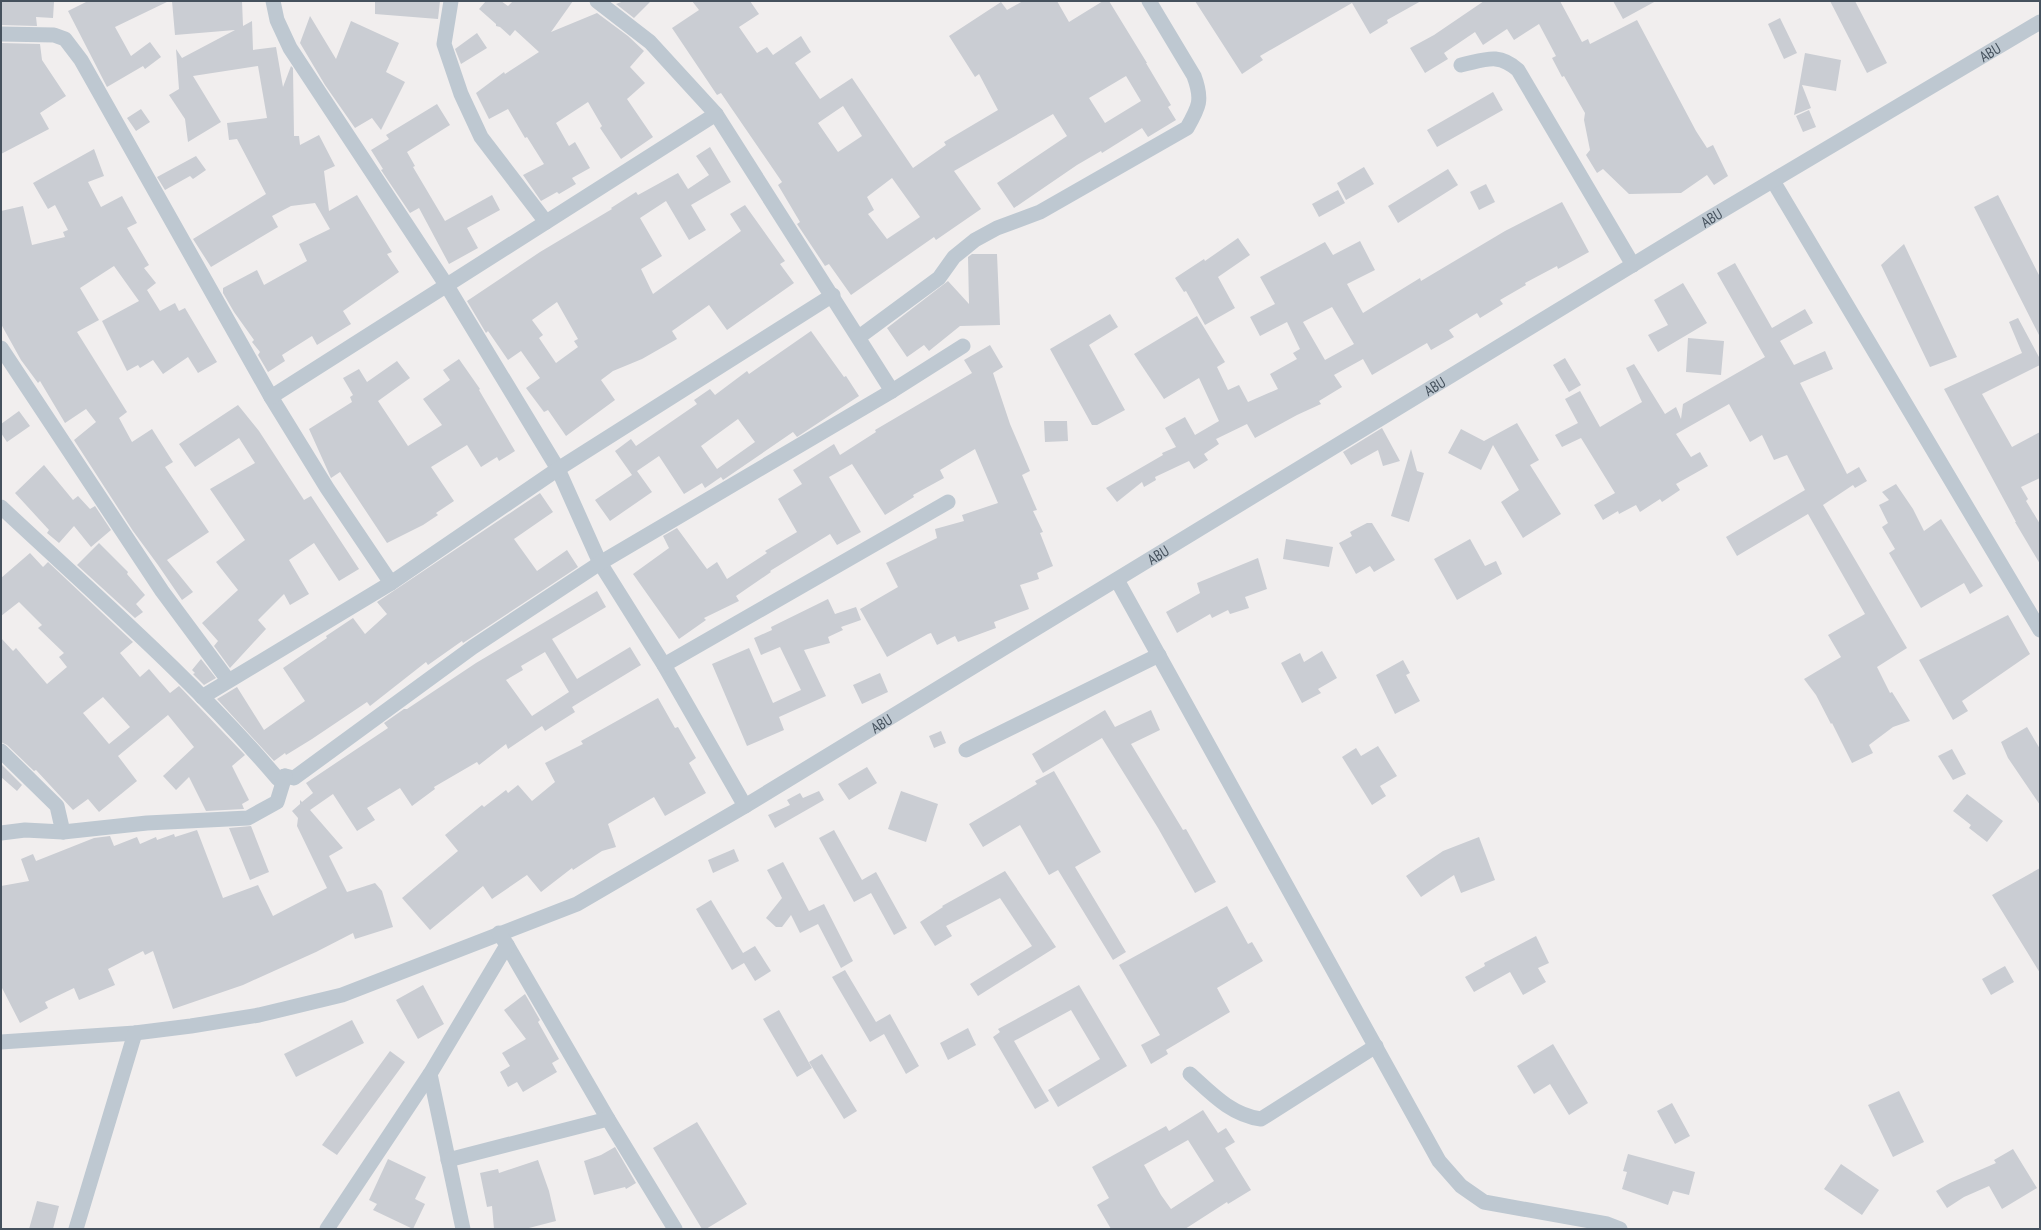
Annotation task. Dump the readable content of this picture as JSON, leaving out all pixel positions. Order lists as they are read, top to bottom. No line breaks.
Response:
{"streets":{"street":["ABU"]}}
